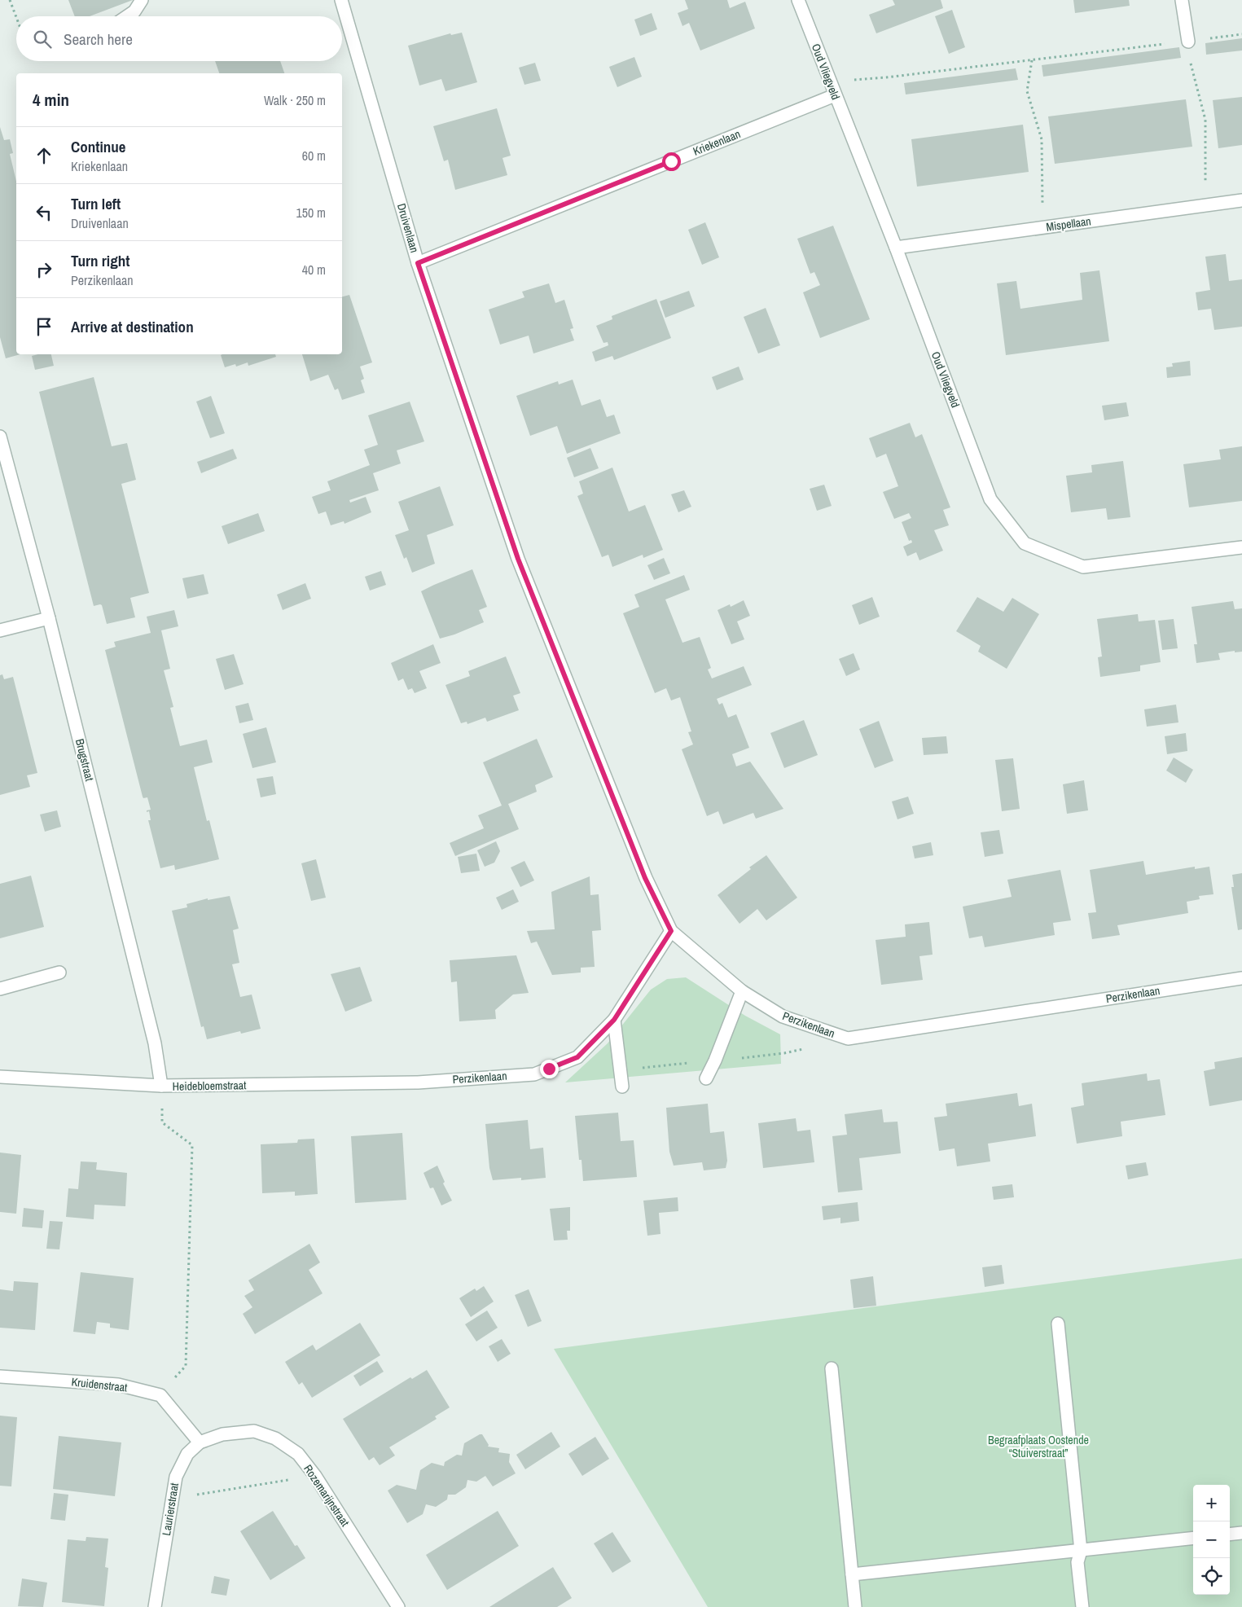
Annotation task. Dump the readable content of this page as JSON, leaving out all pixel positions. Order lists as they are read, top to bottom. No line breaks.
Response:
{"streets":{"street":["Oud Vliegveld","Kriekenlaan","Mispellaan","Druivenlaan","Brugstraat","Perzikenlaan","Heidebloemstraat","Kruidenstraat","Rozemarijnstraat","Laurierstraat"]},"crossings":[["Oud Vliegveld","Kriekenlaan"],["Oud Vliegveld","Mispellaan"],["Kriekenlaan","Druivenlaan"],["Druivenlaan","Perzikenlaan"],["Brugstraat","Heidebloemstraat"],["Perzikenlaan","Heidebloemstraat"],["Rozemarijnstraat","Laurierstraat"]],"parks":["Begraafplaats Oostende “Stuiverstraat”"],"page":{"search":"Search here","heading":["4 min","Walk · 250 m"],"list":[["Continue","Kriekenlaan","60 m"],["Turn left","Druivenlaan","150 m"],["Turn right","Perzikenlaan","40 m"],"Arrive at destination"],"map_buttons":["+","−"]}}
